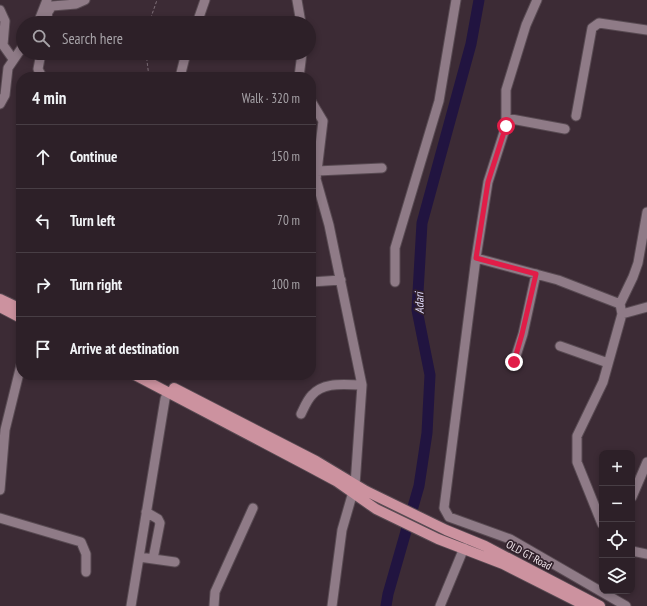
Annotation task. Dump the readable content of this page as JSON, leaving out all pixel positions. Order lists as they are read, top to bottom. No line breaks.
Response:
{"streets":{"main road":["OLD GT Road"]},"water":["Adari"],"page":{"search":"Search here","heading":["4 min","Walk · 320 m"],"list":[["Continue","150 m"],["Turn left","70 m"],["Turn right","100 m"],"Arrive at destination"],"map_buttons":["+","−"]}}
